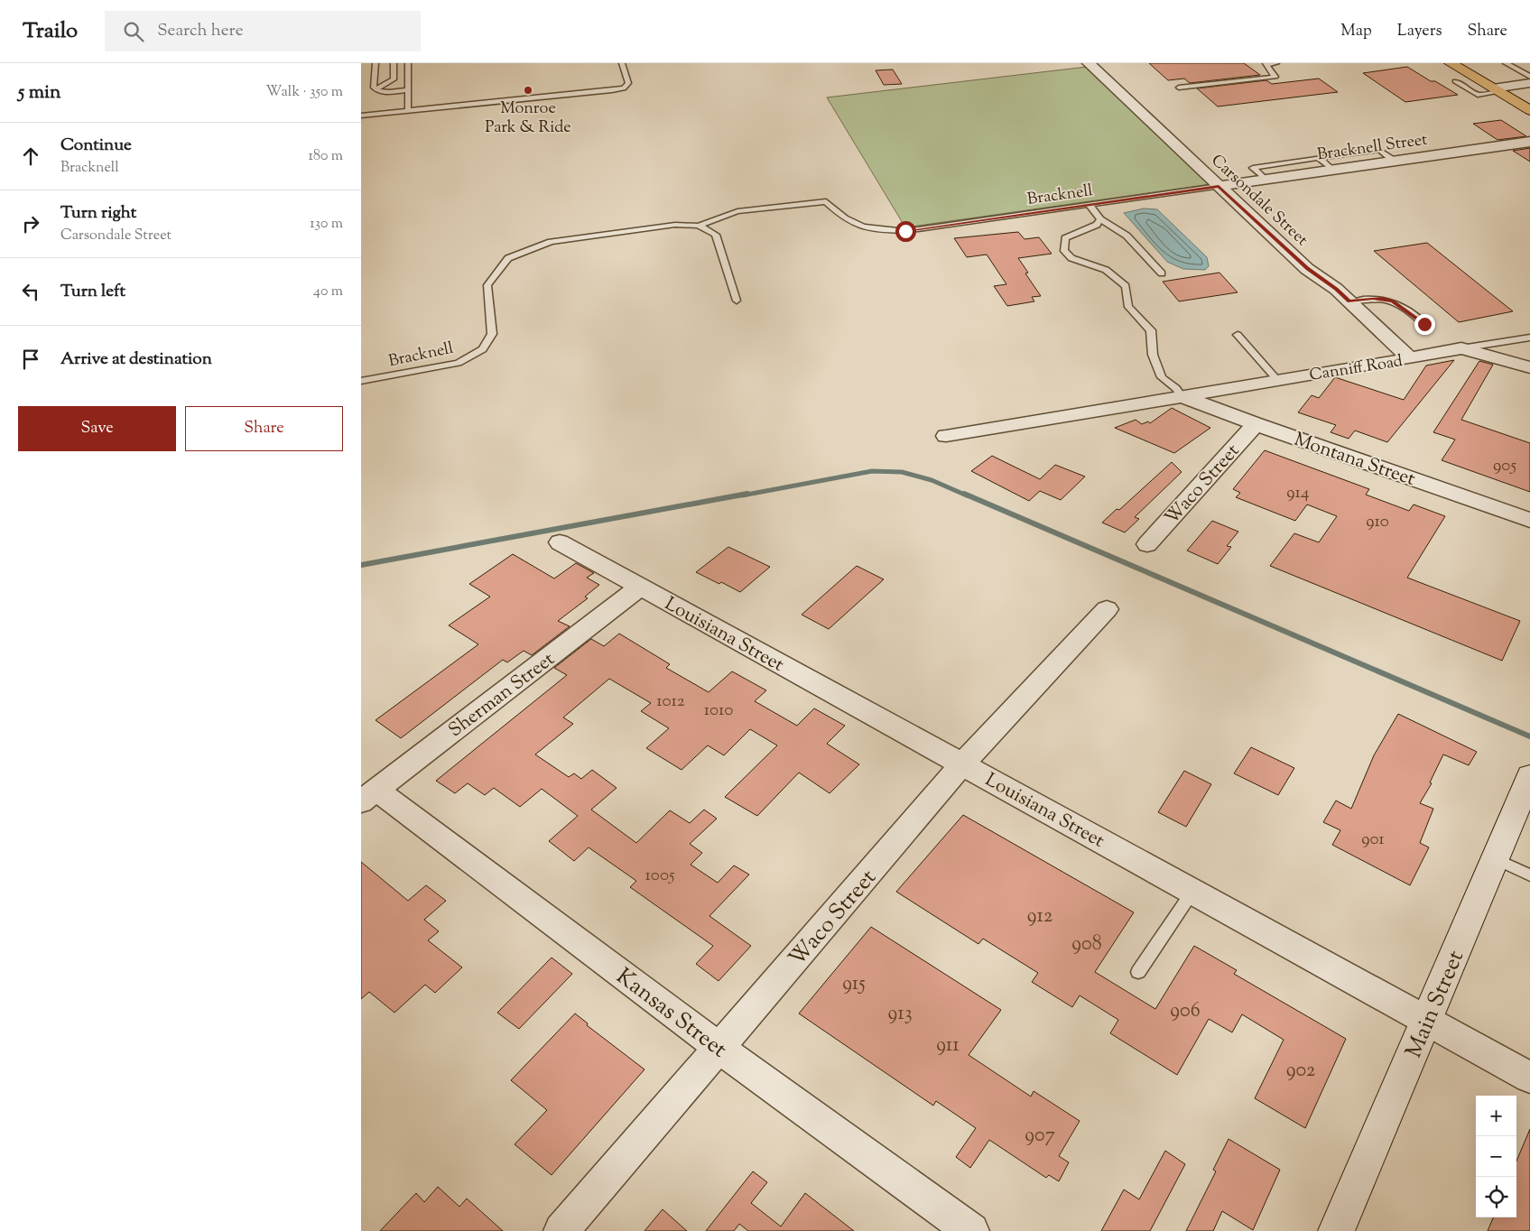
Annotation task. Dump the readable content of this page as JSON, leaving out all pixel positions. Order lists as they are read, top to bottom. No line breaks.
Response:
{"streets":{"street":["Bracknell Street","Carsondale Street","Canniff Road","Montana Street","Waco Street","Louisiana Street","Sherman Street","Main Street","Kansas Street"],"lane":["Bracknell"]},"crossings":[["Bracknell Street","Bracknell"],["Bracknell Street","Carsondale Street"],["Bracknell","Carsondale Street"],["Carsondale Street","Canniff Road"],["Canniff Road","Montana Street"],["Montana Street","Waco Street"],["Waco Street","Louisiana Street"],["Waco Street","Kansas Street"],["Louisiana Street","Sherman Street"],["Louisiana Street","Main Street"],["Sherman Street","Kansas Street"]],"places":["Monroe Park & Ride"],"house_numbers":["905","914","910","1012","1010","901","1005","912","908","915","906","913","911","902","907"],"page":{"header":"Trailo","search":"Search here","nav":["Map","Layers","Share"],"heading":["5 min","Walk · 350 m"],"list":[["Continue","Bracknell","180 m"],["Turn right","Carsondale Street","130 m"],["Turn left","40 m"],"Arrive at destination"],"buttons":["Save","Share"],"map_buttons":["+","−"]}}
